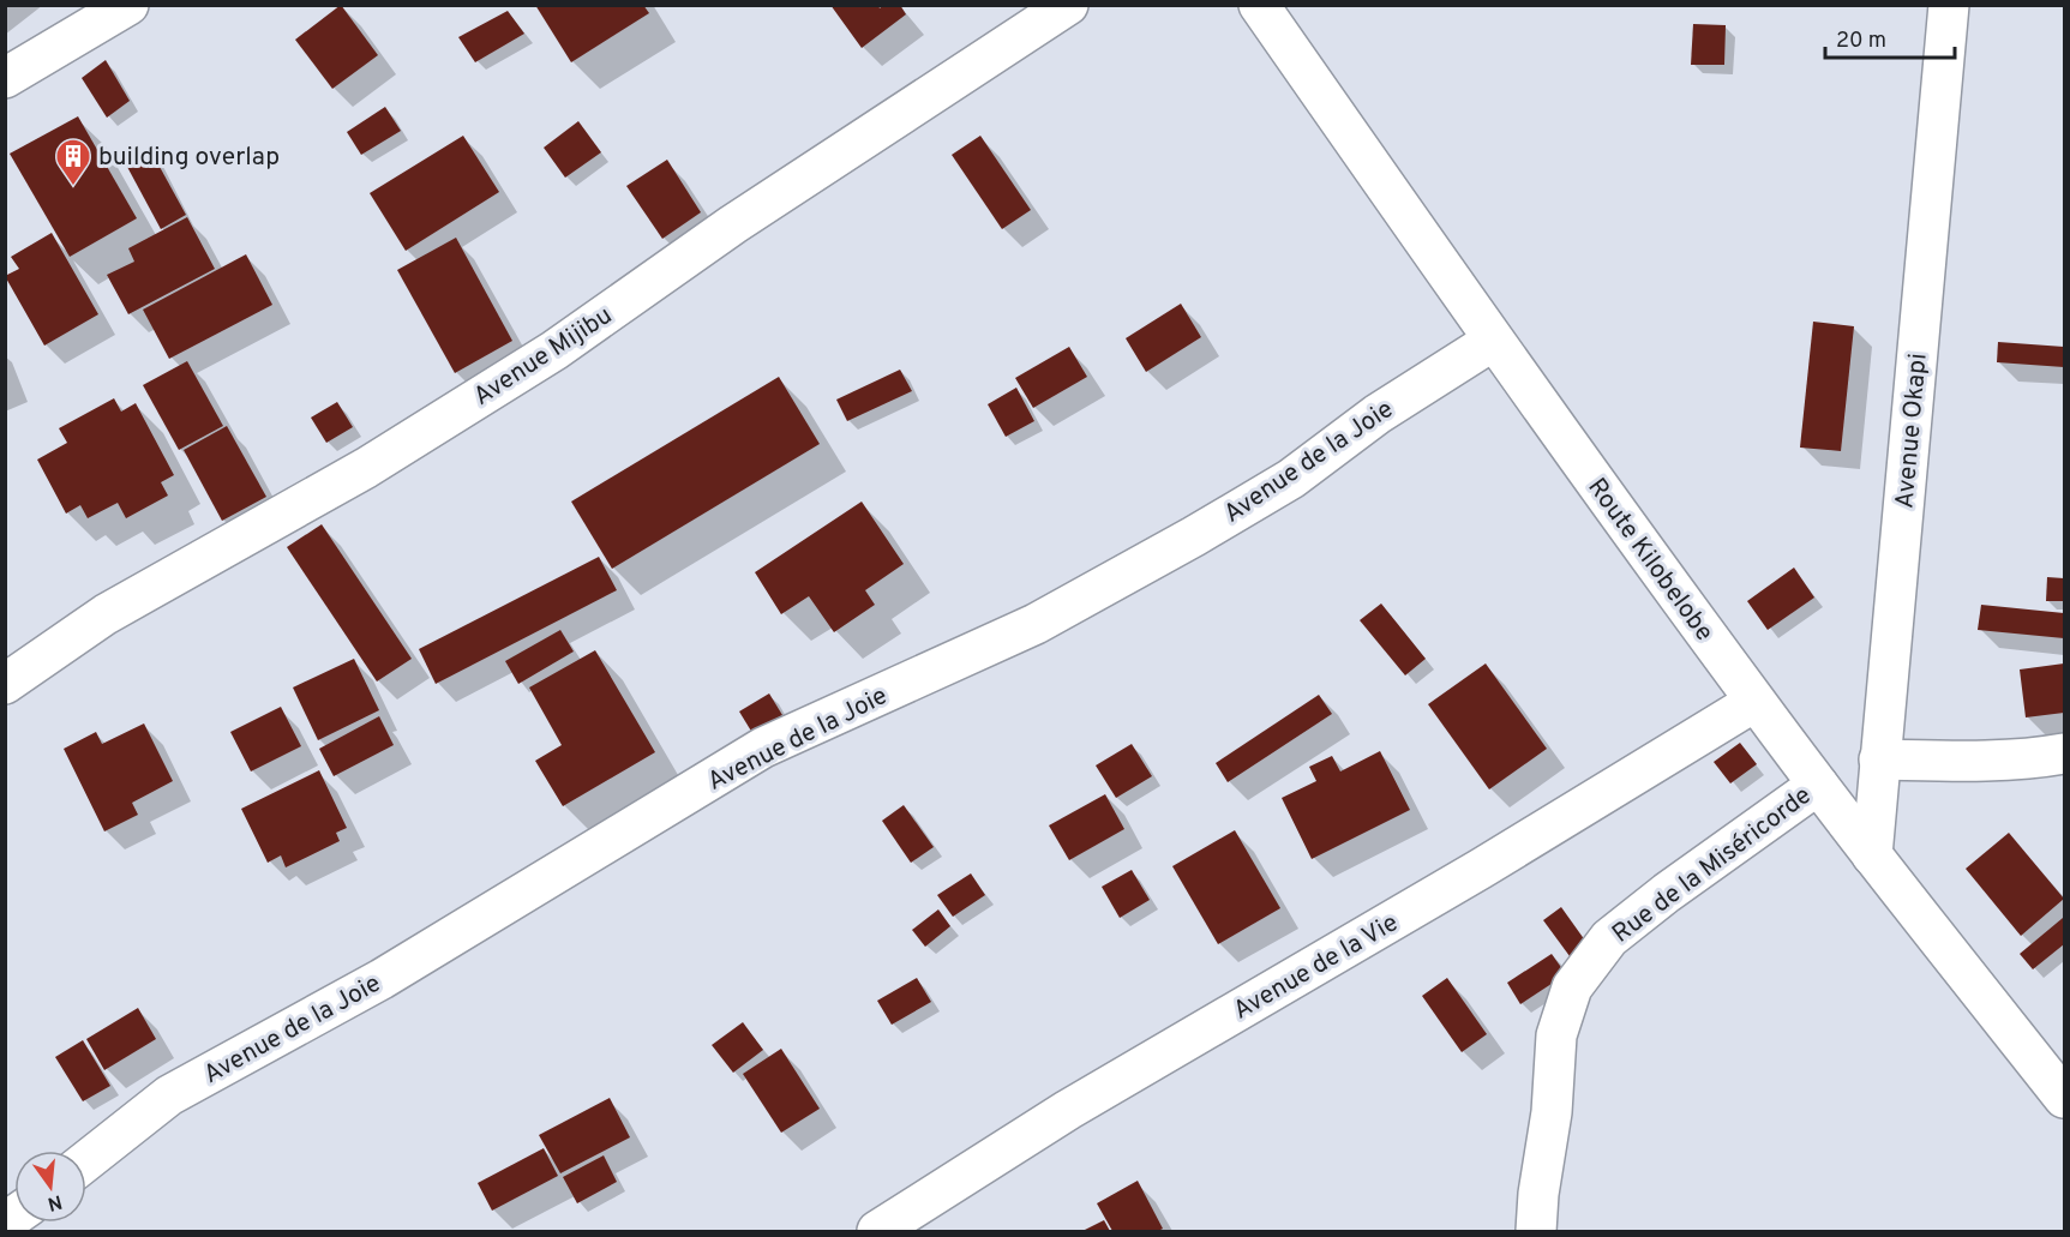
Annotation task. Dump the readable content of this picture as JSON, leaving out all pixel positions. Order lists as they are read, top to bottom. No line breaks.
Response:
{"streets":{"street":["Avenue Mijibu","Avenue Okapi","Avenue de la Joie","Route Kilobelobe","Rue de la Miséricorde","Avenue de la Vie"]},"crossings":[["Avenue Okapi","Route Kilobelobe"],["Avenue de la Joie","Route Kilobelobe"],["Route Kilobelobe","Rue de la Miséricorde"],["Route Kilobelobe","Avenue de la Vie"]],"places":{"building":["building overlap"]},"scale_bar":"20 m","north":"bottom"}
